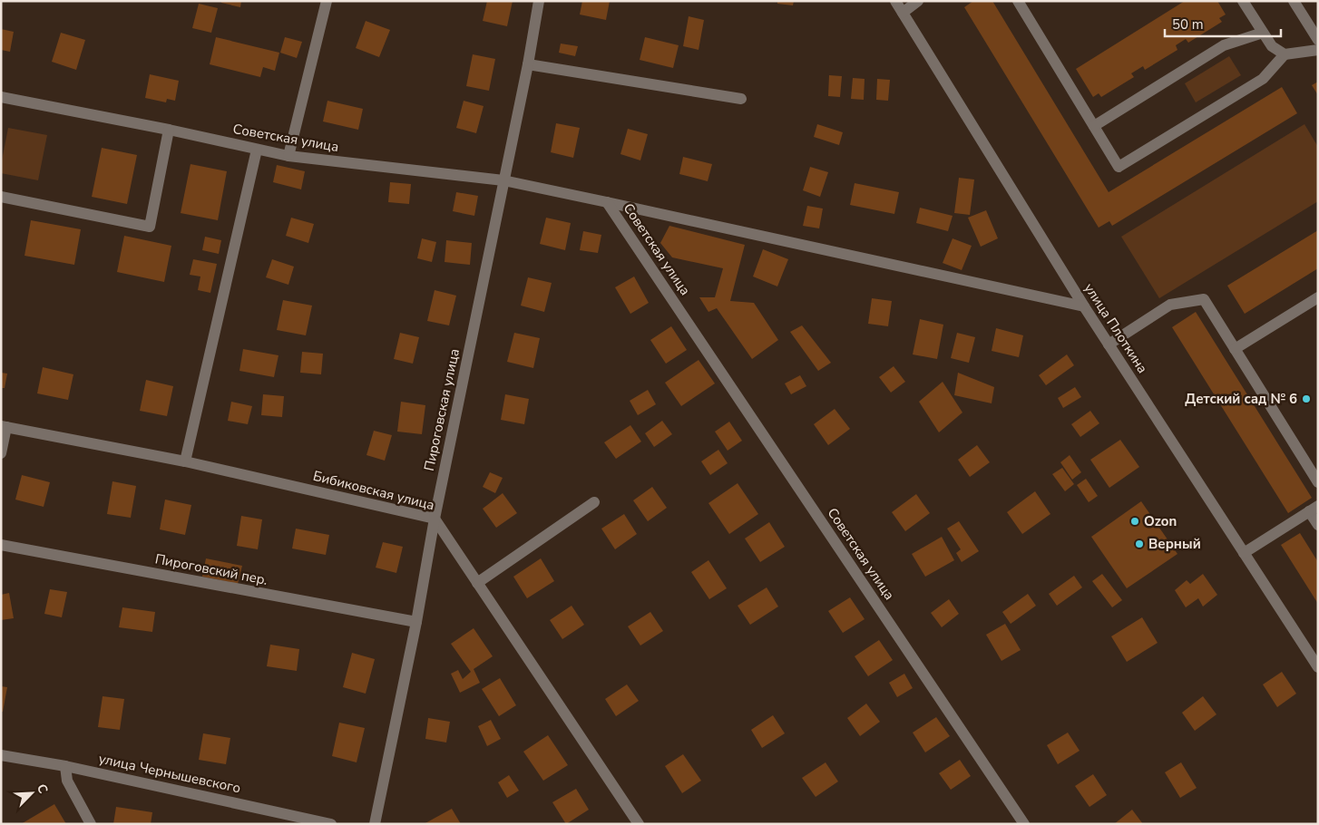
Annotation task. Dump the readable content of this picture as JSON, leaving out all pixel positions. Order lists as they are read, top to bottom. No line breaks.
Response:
{"streets":{"street":["Советская улица","улица Плоткина","Пироговская улица","Бибиковская улица","Пироговский пер.","улица Чернышевского"]},"crossings":[["Советская улица","Пироговская улица"],["Пироговская улица","Бибиковская улица"],["Пироговская улица","Пироговский пер."]],"places":["Детский сад № 6","Ozon","Верный"],"scale_bar":"50 m","north":"top right"}
